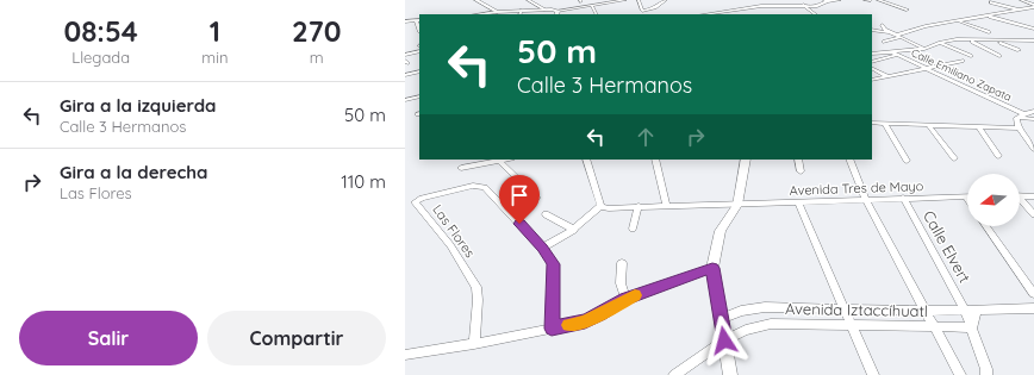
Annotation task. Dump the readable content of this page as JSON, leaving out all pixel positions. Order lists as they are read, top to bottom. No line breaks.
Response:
{"streets":{"street":["Calle Emiliano Zapata","Avenida Tres de Mayo","Las Flores","Calle Elvert","Avenida Iztaccíhuatl"]},"crossings":[["Avenida Tres de Mayo","Calle Elvert"],["Calle Elvert","Avenida Iztaccíhuatl"]],"north":"left","page":{"eta":["08:54","Llegada","1","min","270","m"],"turn":["50 m","Calle 3 Hermanos"],"list":[{"name":"Gira a la izquierda","note":"Calle 3 Hermanos","value":"50 m"},{"name":"Gira a la derecha","note":"Las Flores","value":"110 m"}],"buttons":["Salir","Compartir"]}}
